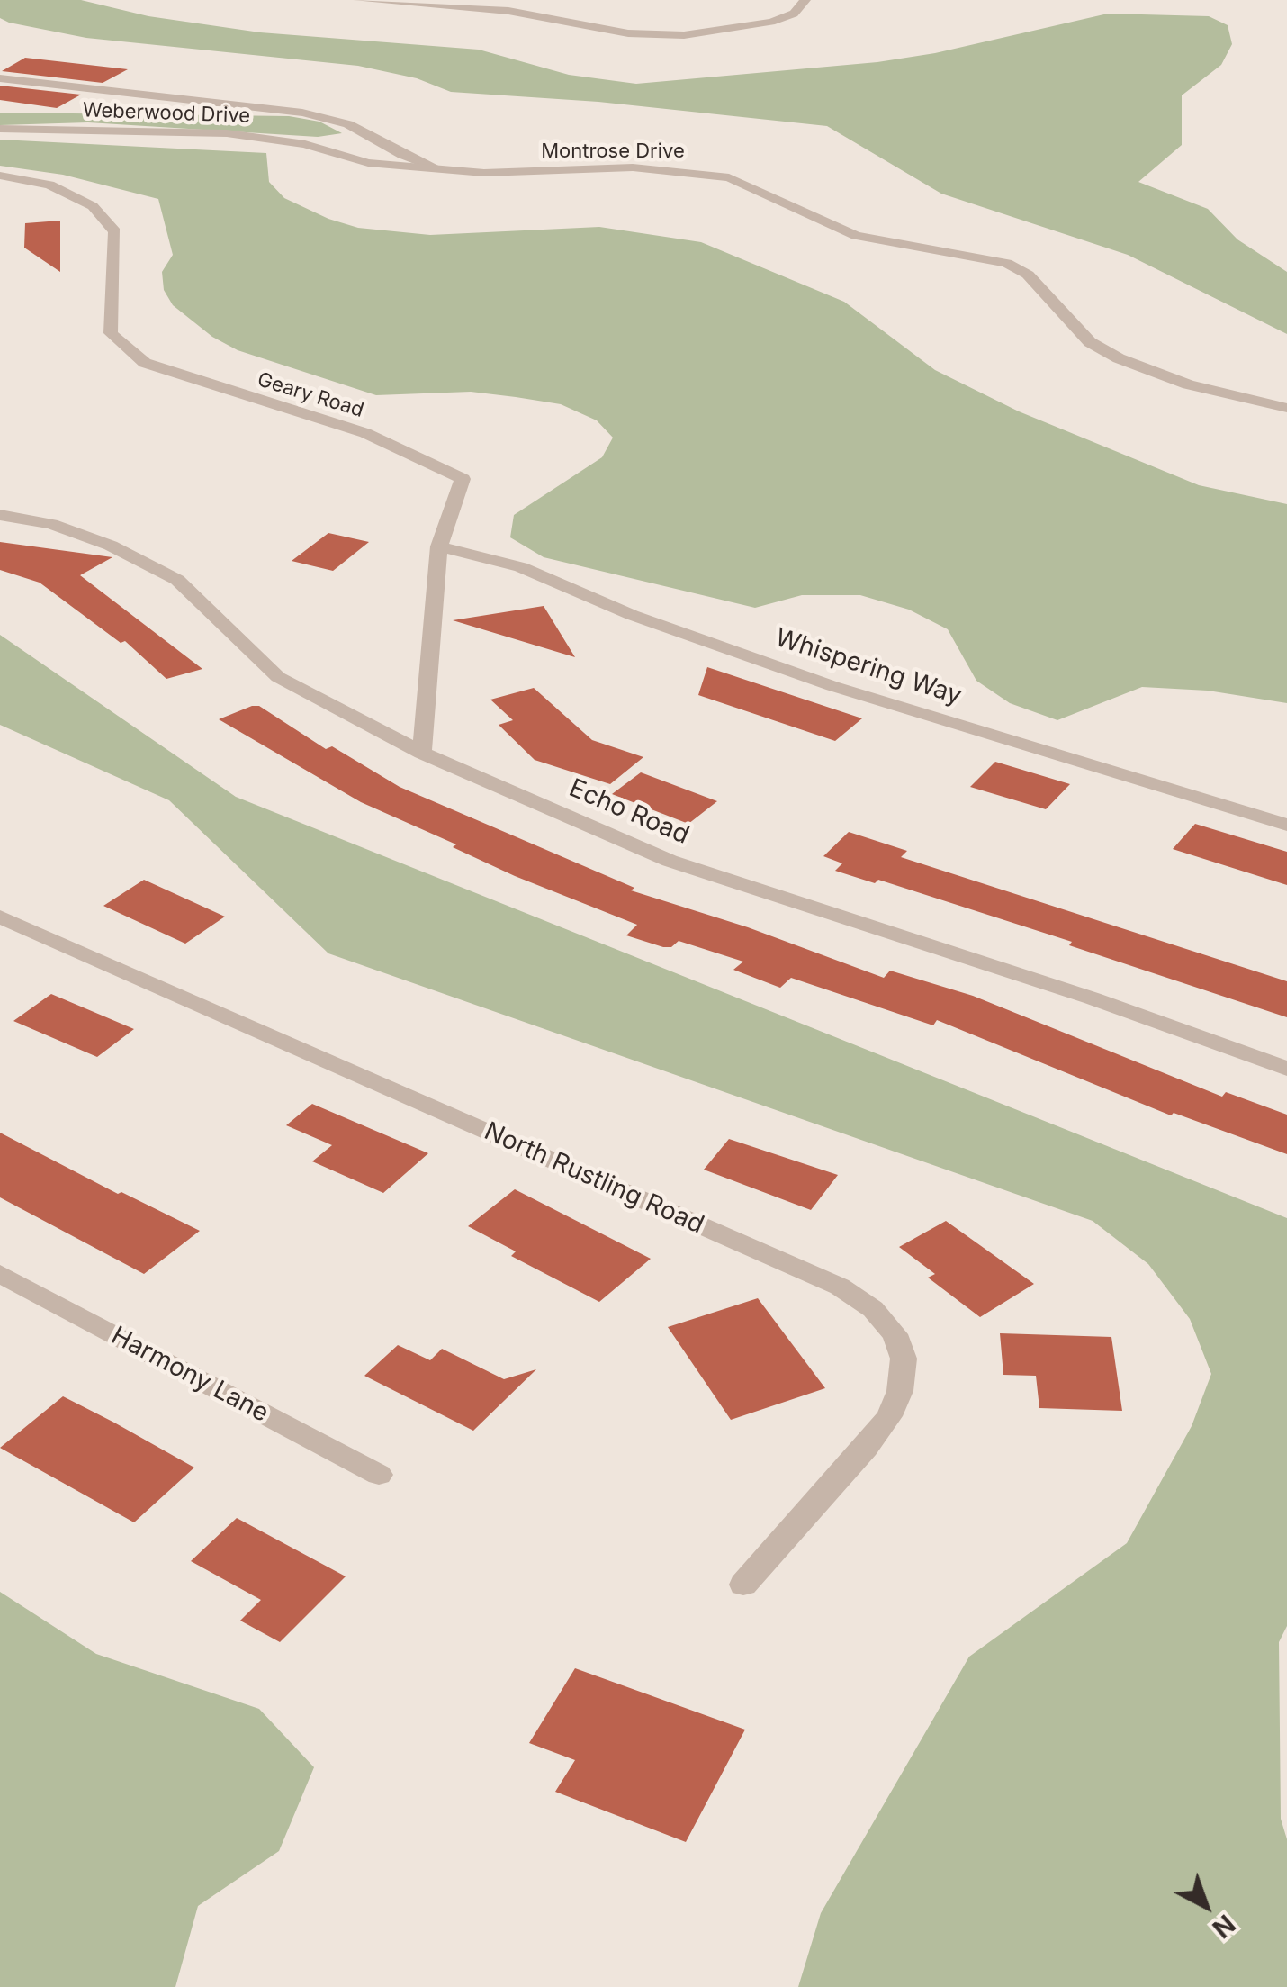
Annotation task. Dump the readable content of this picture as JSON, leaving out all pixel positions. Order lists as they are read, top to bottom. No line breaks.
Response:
{"streets":{"street":["Weberwood Drive","Montrose Drive","Geary Road","Whispering Way","Echo Road","North Rustling Road","Harmony Lane"]},"crossings":[["Weberwood Drive","Montrose Drive"],["Geary Road","Whispering Way"],["Geary Road","Echo Road"]],"north":"bottom right"}
